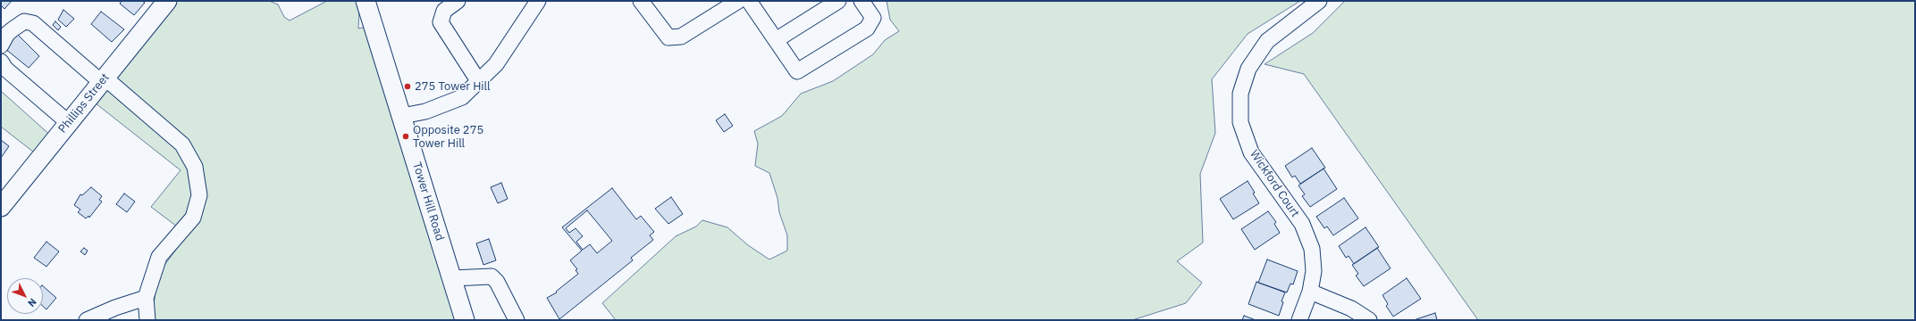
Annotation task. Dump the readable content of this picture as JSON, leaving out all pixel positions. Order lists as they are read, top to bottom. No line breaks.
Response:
{"streets":{"main road":["Phillips Street","Tower Hill Road"],"street":["Wickford Court"]},"places":["275 Tower Hill","Opposite 275 Tower Hill"],"north":"bottom right"}
